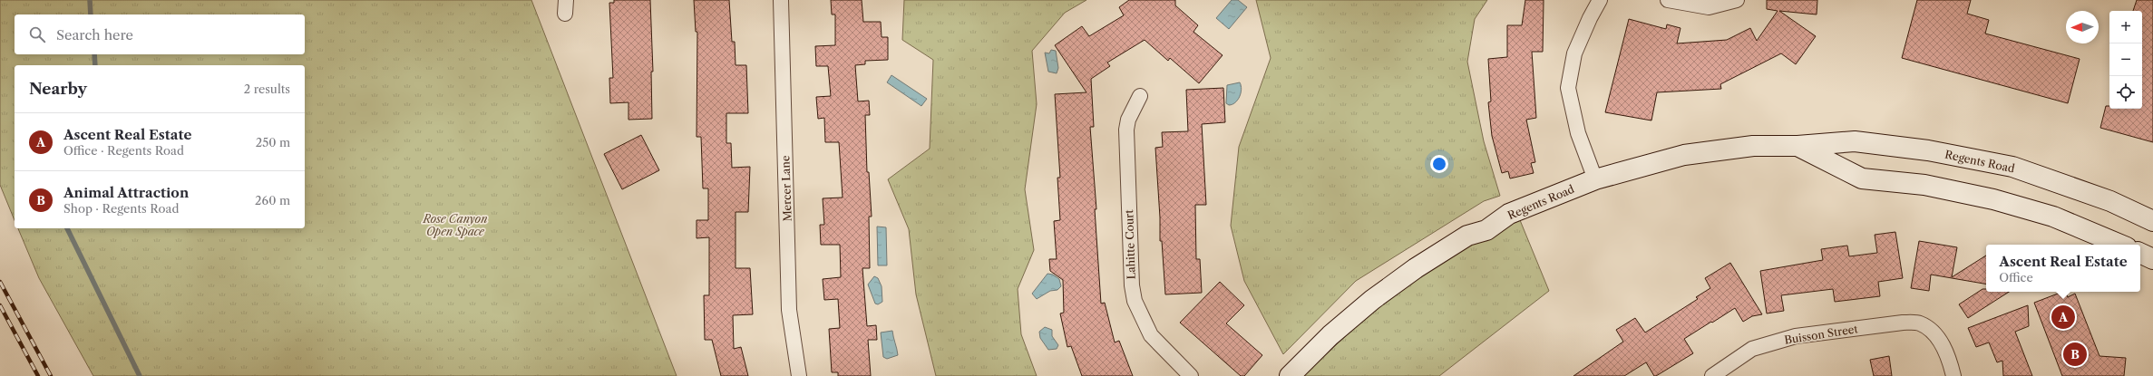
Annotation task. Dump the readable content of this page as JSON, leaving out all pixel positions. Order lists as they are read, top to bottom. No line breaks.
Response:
{"streets":{"street":["Regents Road","Mercer Lane","Lahitte Court","Buisson Street"]},"parks":["Rose Canyon Open Space"],"north":"left","page":{"map_buttons":["+","−"],"search":"Search here","heading":["Nearby","2 results"],"list":[{"mark":"A","name":"Ascent Real Estate","note":"Office · Regents Road","value":"250 m"},{"mark":"B","name":"Animal Attraction","note":"Shop · Regents Road","value":"260 m"}],"popup":["Ascent Real Estate","Office"],"pins":["A","B"]}}
